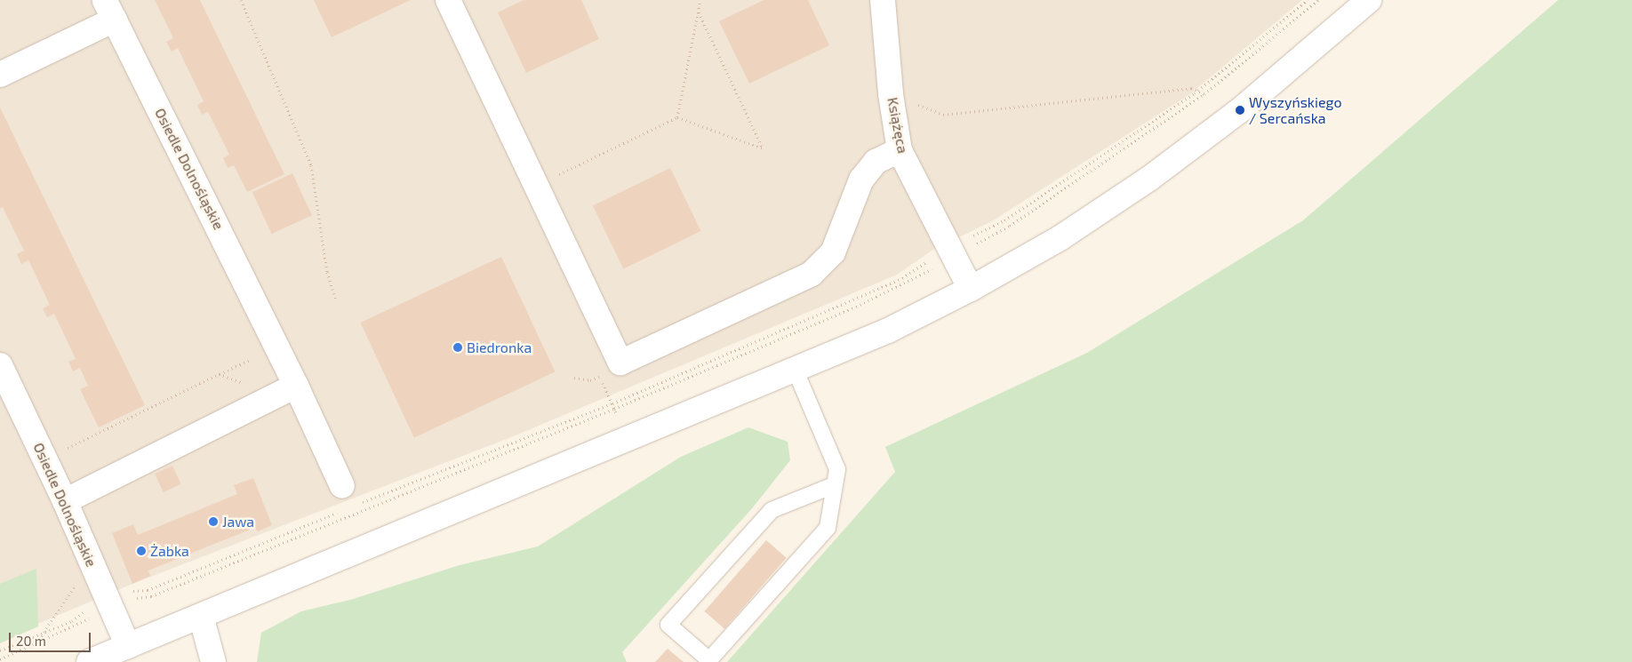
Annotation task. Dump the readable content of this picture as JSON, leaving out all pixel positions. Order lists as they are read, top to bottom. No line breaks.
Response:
{"streets":{"street":["Książęca","Osiedle Dolnośląskie"]},"places":["Wyszyńskiego / Sercańska","Biedronka","Jawa","Żabka"],"scale_bar":"20 m"}
